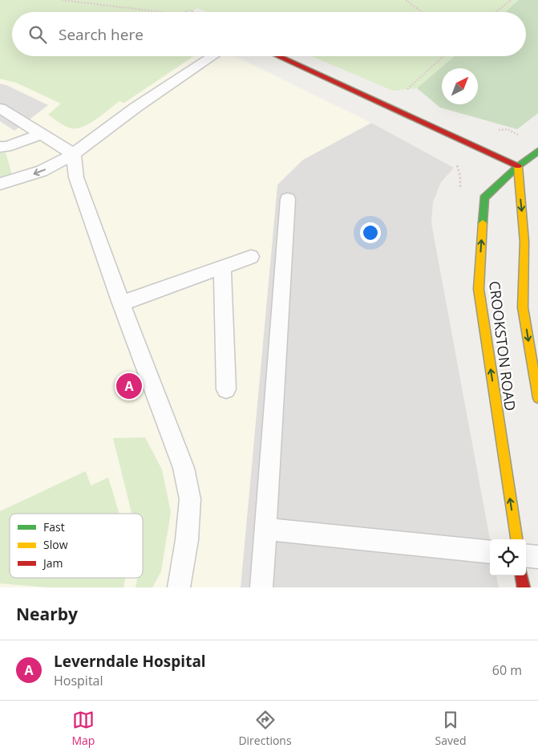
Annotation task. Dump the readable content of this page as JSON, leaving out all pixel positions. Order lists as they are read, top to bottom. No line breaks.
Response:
{"streets":{"main road":["CROOKSTON ROAD"]},"legend":["Fast","Slow","Jam"],"north":"top right","page":{"search":"Search here","pins":"A","heading":"Nearby","list":[{"mark":"A","name":"Leverndale Hospital","note":"Hospital","value":"60 m"}],"nav":["Map","Directions","Saved"]}}
